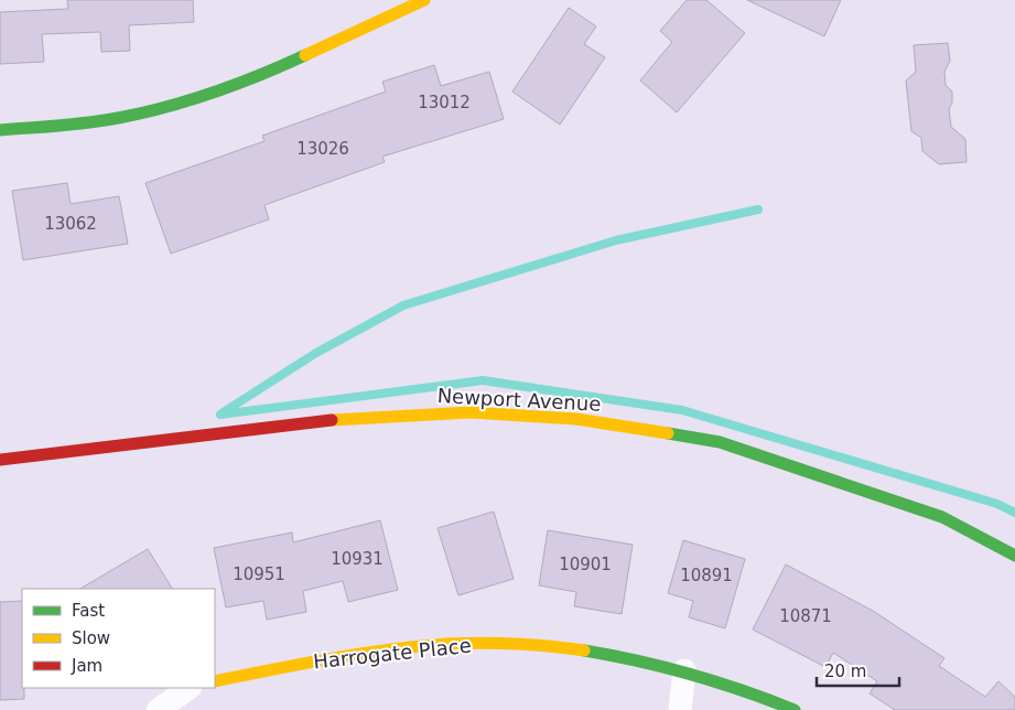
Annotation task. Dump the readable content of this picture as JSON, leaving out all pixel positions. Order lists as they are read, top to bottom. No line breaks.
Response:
{"streets":{"street":["Newport Avenue","Harrogate Place"]},"house_numbers":["13012","13026","13062","10931","10901","10951","10891","10871"],"legend":["Fast","Slow","Jam"],"scale_bar":"20 m"}
